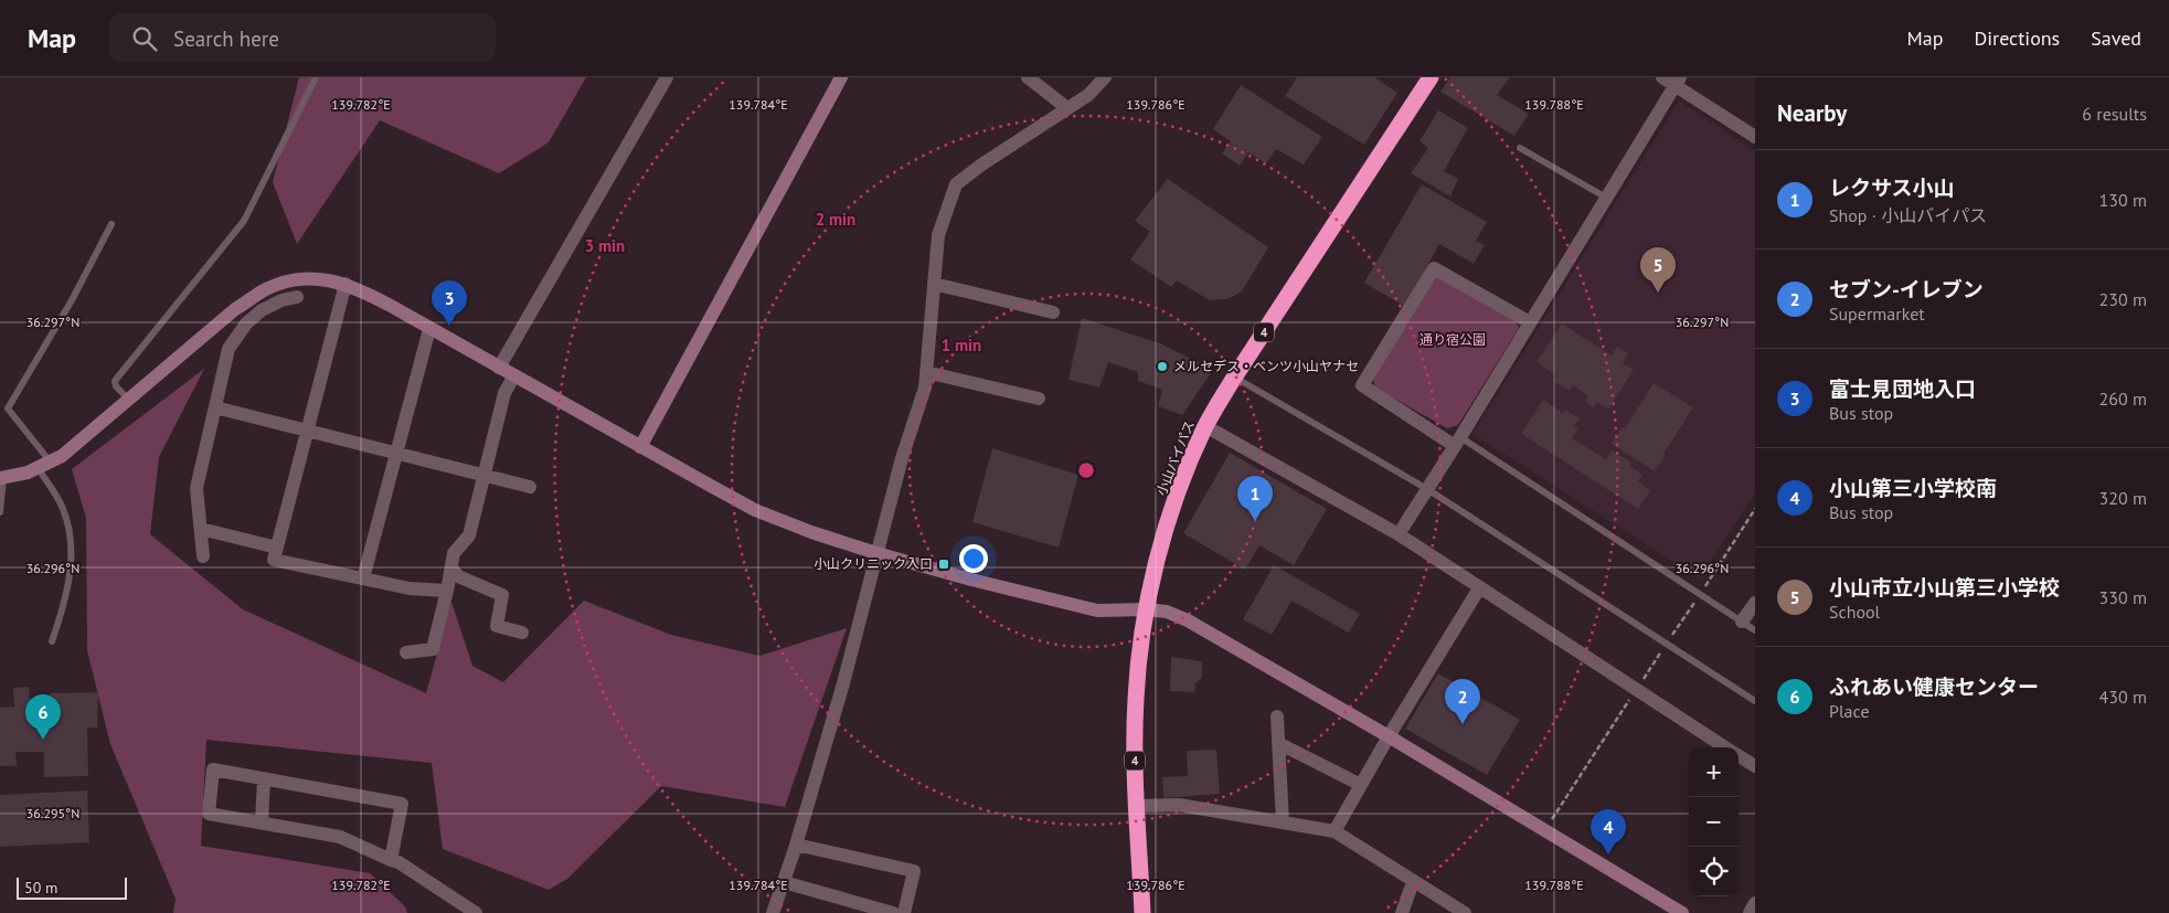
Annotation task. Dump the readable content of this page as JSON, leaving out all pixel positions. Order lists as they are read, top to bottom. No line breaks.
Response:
{"streets":{"highway":["4","小山バイパス"]},"parks":["通り宿公園"],"places":{"other":["メルセデス・ベンツ小山ヤナセ"],"transit":["小山クリニック入口"]},"scale_bar":"50 m","page":{"header":"Map","search":"Search here","nav":["Map","Directions","Saved"],"heading":["Nearby","6 results"],"list":[{"mark":"1","name":"レクサス小山","note":"Shop · 小山バイパス","value":"130 m"},{"mark":"2","name":"セブン-イレブン","note":"Supermarket","value":"230 m"},{"mark":"3","name":"富士見団地入口","note":"Bus stop","value":"260 m"},{"mark":"4","name":"小山第三小学校南","note":"Bus stop","value":"320 m"},{"mark":"5","name":"小山市立小山第三小学校","note":"School","value":"330 m"},{"mark":"6","name":"ふれあい健康センター","note":"Place","value":"430 m"}],"pins":["5","3","1","2","6","4"],"map_buttons":["+","−"],"scale":"50 m"},"coordinates":["139.782°E","139.784°E","139.786°E","139.788°E","36.297°N","36.296°N","36.295°N"],"rings":["2 min","3 min","1 min"]}
